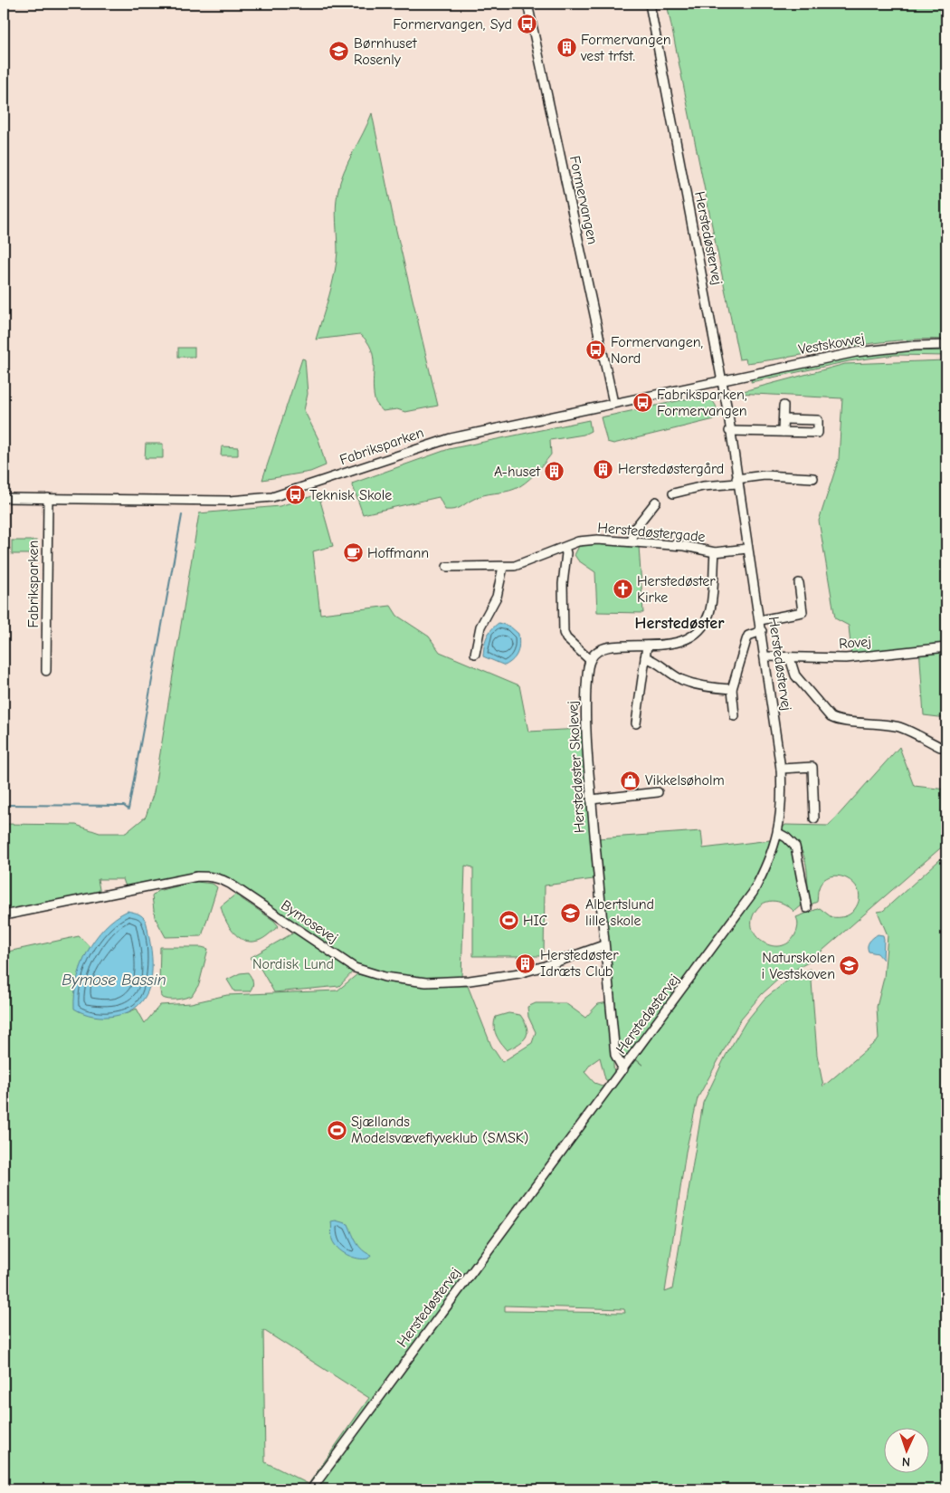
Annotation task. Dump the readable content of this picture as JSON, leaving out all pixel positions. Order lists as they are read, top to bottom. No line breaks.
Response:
{"streets":{"street":["Formervangen","Herstedøstervej","Vestskovvej","Fabriksparken","Herstedøstergade","Rovej","Herstedøster Skolevej","Bymosevej"]},"crossings":[["Formervangen","Fabriksparken"],["Herstedøstervej","Vestskovvej"],["Herstedøstervej","Fabriksparken"],["Herstedøstervej","Herstedøstergade"],["Herstedøstervej","Rovej"],["Herstedøstervej","Herstedøster Skolevej"],["Vestskovvej","Fabriksparken"],["Herstedøster Skolevej","Bymosevej"]],"districts":["Herstedøster"],"water":["Bymose Bassin"],"parks":["Nordisk Lund"],"places":{"bus stop":["Formervangen, Syd","Formervangen, Nord","Fabriksparken, Formervangen","Teknisk Skole"],"building":["Formervangen vest trfst.","Herstedøstergård","A-huset","Herstedøster Idræts Club"],"school or university":["Børnhuset Rosenly","Albertslund lille skole","Naturskolen i Vestskoven"],"cafe":["Hoffmann"],"church":["Herstedøster Kirke"],"shop":["Vikkelsøholm"],"sports":["HIC","Sjællands Modelsvæveflyveklub (SMSK)"]},"north":"bottom"}
